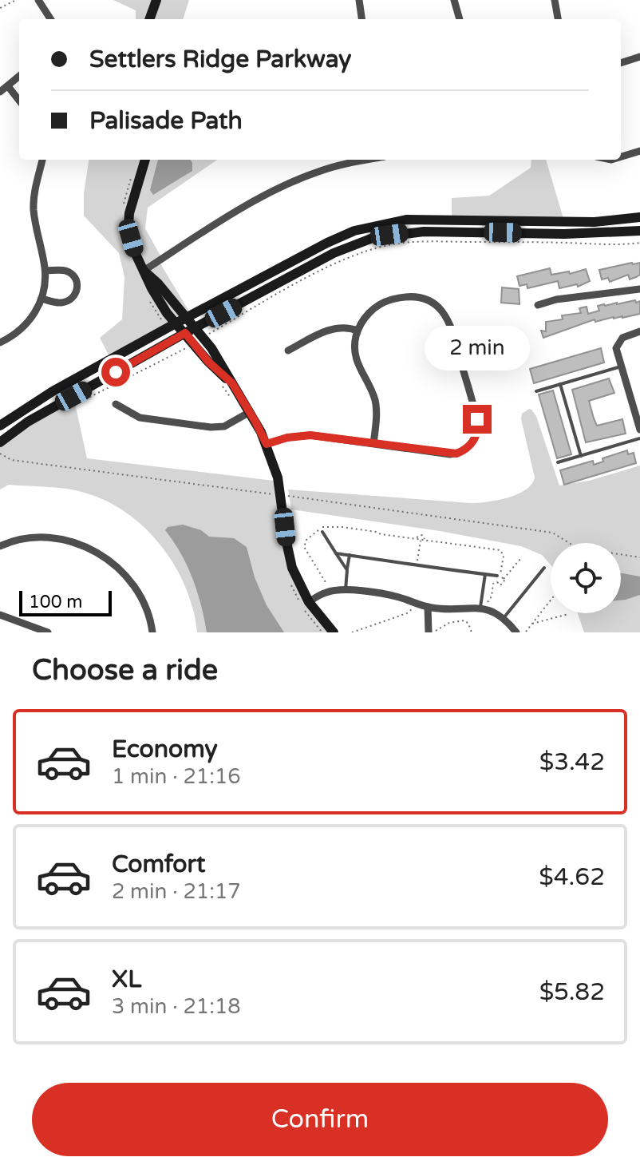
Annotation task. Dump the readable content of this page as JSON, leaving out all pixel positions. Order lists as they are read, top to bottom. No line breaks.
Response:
{"scale_bar":"100 m","page":{"banner":["Settlers Ridge Parkway","Palisade Path"],"bubble":"2 min","scale":"100 m","heading":"Choose a ride","list":[{"name":"Economy","note":"1 min · 21:16","value":"$3.42"},{"name":"Comfort","note":"2 min · 21:17","value":"$4.62"},{"name":"XL","note":"3 min · 21:18","value":"$5.82"}],"buttons":"Confirm"}}
